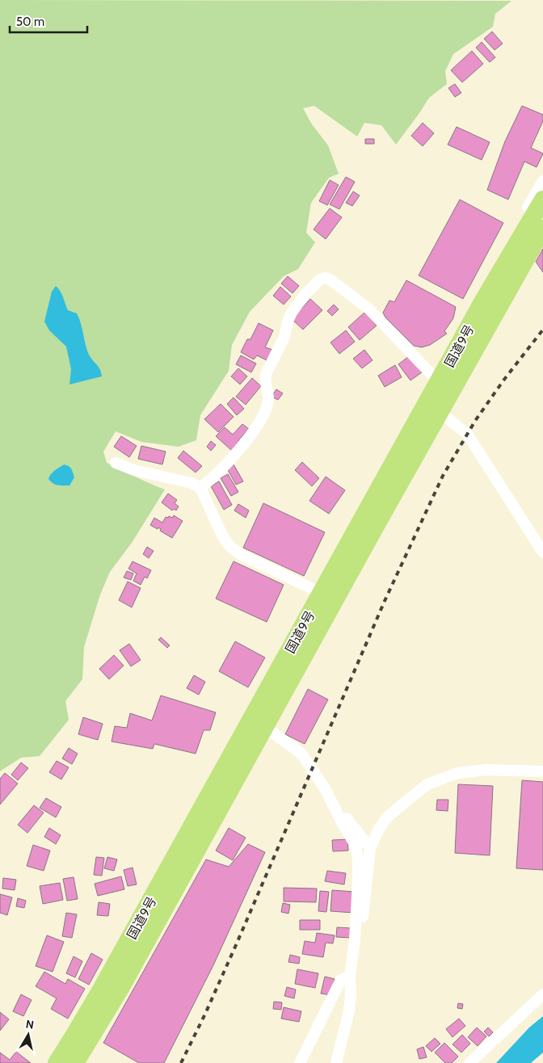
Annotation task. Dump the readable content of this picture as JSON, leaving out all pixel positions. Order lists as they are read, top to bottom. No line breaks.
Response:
{"streets":{"highway":["国道9号"]},"scale_bar":"50 m","north":"top"}
